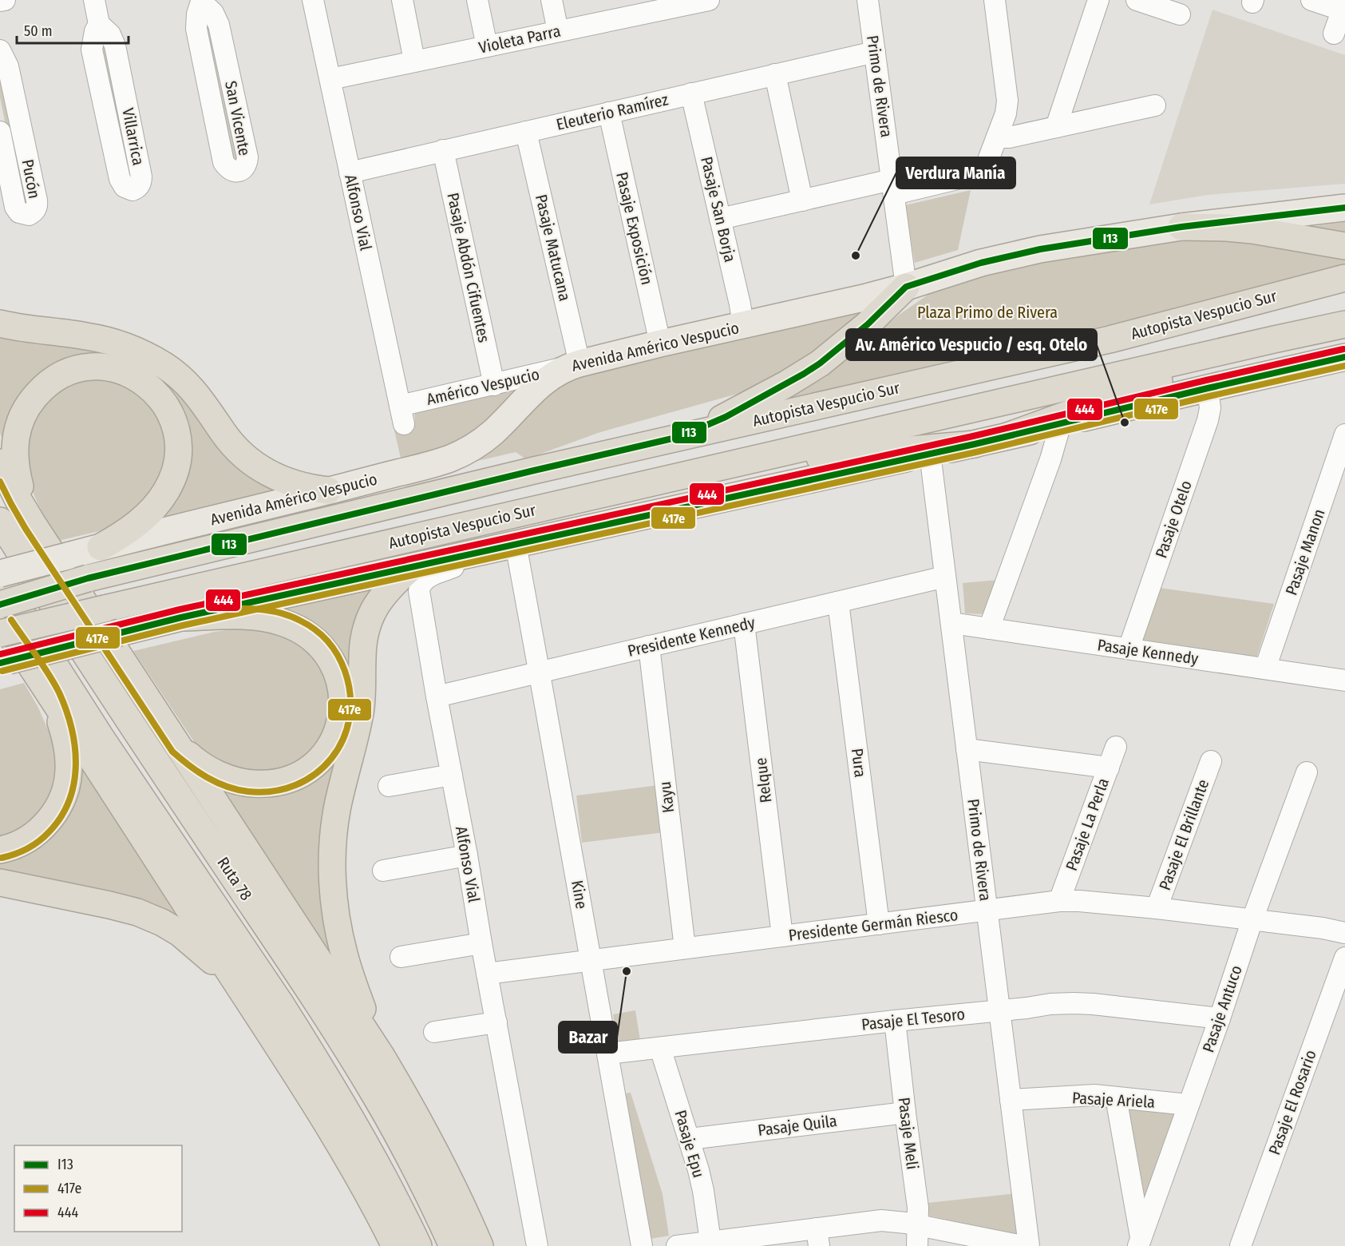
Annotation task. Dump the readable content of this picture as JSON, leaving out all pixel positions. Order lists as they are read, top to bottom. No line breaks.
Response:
{"streets":{"highway":["Autopista Vespucio Sur","Ruta 78"],"main road":["Avenida Américo Vespucio"],"street":["Violeta Parra","Primo de Rivera","Eleuterio Ramírez","San Vicente","Villarrica","Pucón","Pasaje San Borja","Alfonso Vial","Pasaje Exposición","Pasaje Matucana","Pasaje Abdón Cifuentes","Américo Vespucio","Pasaje Otelo","Pasaje Manon","Presidente Kennedy","Pasaje Kennedy","Pura","Relque","Kayu","Pasaje La Perla","Pasaje El Brillante","Kine","Presidente Germán Riesco","Pasaje Antuco","Pasaje El Tesoro","Pasaje Ariela","Pasaje El Rosario","Pasaje Quila","Pasaje Meli","Pasaje Epu"]},"crossings":[["Violeta Parra","Alfonso Vial"],["Primo de Rivera","Eleuterio Ramírez"],["Primo de Rivera","Avenida Américo Vespucio"],["Primo de Rivera","Presidente Kennedy"],["Primo de Rivera","Pasaje Kennedy"],["Primo de Rivera","Presidente Germán Riesco"],["Primo de Rivera","Pasaje El Tesoro"],["Primo de Rivera","Pasaje Ariela"],["Eleuterio Ramírez","Pasaje San Borja"],["Eleuterio Ramírez","Alfonso Vial"],["Eleuterio Ramírez","Pasaje Exposición"],["Eleuterio Ramírez","Pasaje Matucana"],["Eleuterio Ramírez","Pasaje Abdón Cifuentes"],["Pasaje San Borja","Avenida Américo Vespucio"],["Alfonso Vial","Américo Vespucio"],["Alfonso Vial","Presidente Kennedy"],["Alfonso Vial","Kine"],["Alfonso Vial","Presidente Germán Riesco"],["Pasaje Exposición","Avenida Américo Vespucio"],["Pasaje Matucana","Avenida Américo Vespucio"],["Pasaje Matucana","Américo Vespucio"],["Pasaje Abdón Cifuentes","Américo Vespucio"],["Avenida Américo Vespucio","Américo Vespucio"],["Pasaje Otelo","Pasaje Kennedy"],["Pasaje Manon","Pasaje Kennedy"],["Presidente Kennedy","Pura"],["Presidente Kennedy","Relque"],["Presidente Kennedy","Kayu"],["Presidente Kennedy","Kine"],["Pura","Presidente Germán Riesco"],["Relque","Presidente Germán Riesco"],["Kayu","Presidente Germán Riesco"],["Pasaje La Perla","Presidente Germán Riesco"],["Pasaje El Brillante","Presidente Germán Riesco"],["Kine","Presidente Germán Riesco"],["Kine","Pasaje El Tesoro"],["Presidente Germán Riesco","Pasaje Antuco"],["Pasaje Antuco","Pasaje El Tesoro"],["Pasaje Antuco","Pasaje Ariela"],["Pasaje El Tesoro","Pasaje Meli"],["Pasaje El Tesoro","Pasaje Epu"],["Pasaje Quila","Pasaje Meli"],["Pasaje Quila","Pasaje Epu"]],"parks":["Plaza Primo de Rivera"],"places":["Verdura Manía","Av. Américo Vespucio / esq. Otelo","Bazar"],"lines":["transit line I13","transit line 444","transit line 417e"],"legend":["I13","417e","444"],"scale_bar":"50 m"}
